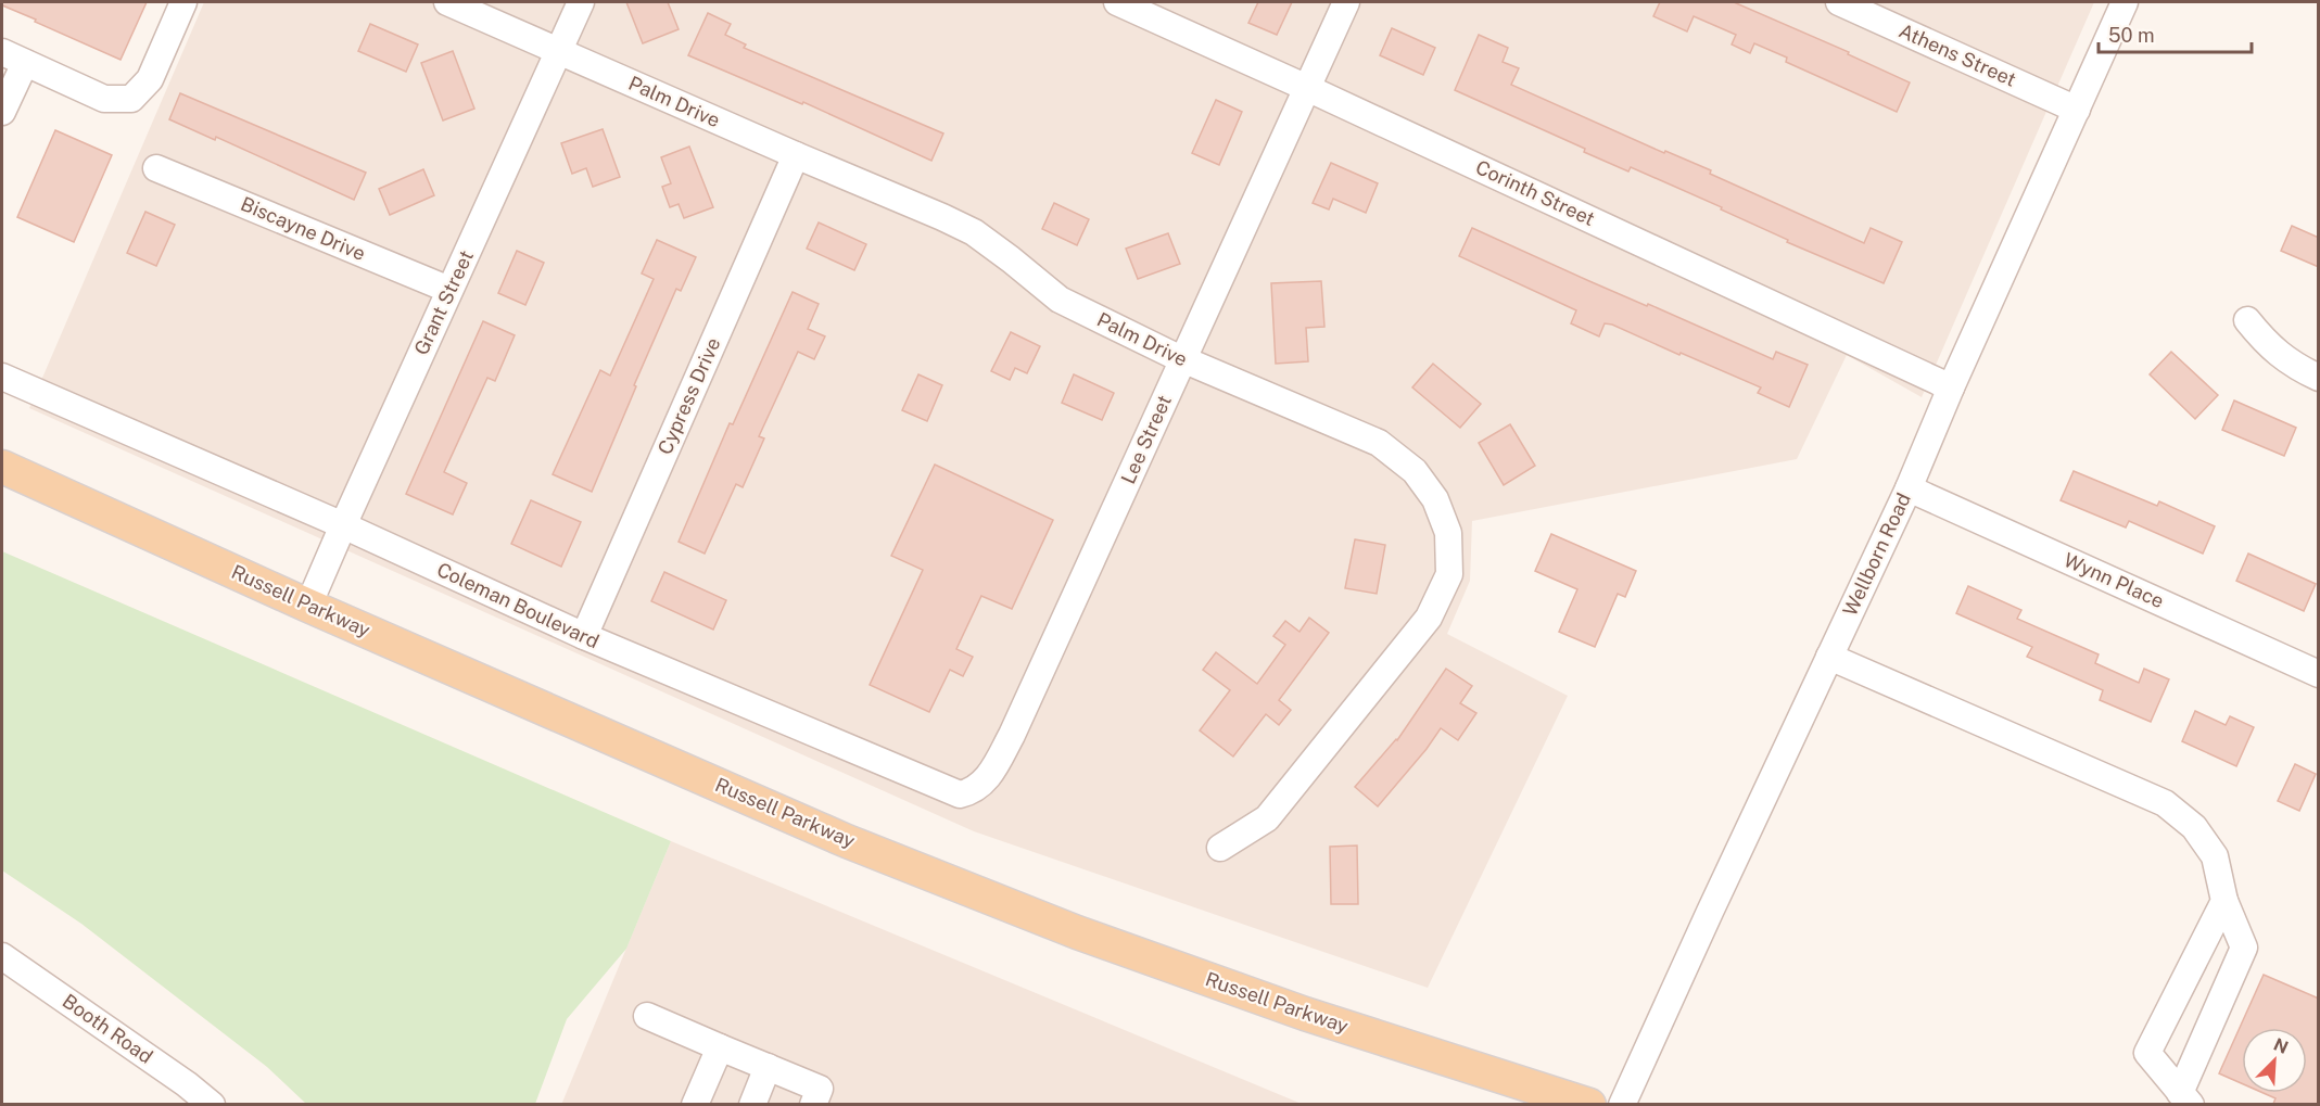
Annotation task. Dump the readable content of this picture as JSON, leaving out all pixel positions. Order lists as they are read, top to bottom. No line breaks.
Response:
{"streets":{"main road":["Russell Parkway"],"street":["Athens Street","Palm Drive","Corinth Street","Biscayne Drive","Grant Street","Cypress Drive","Lee Street","Wellborn Road","Wynn Place","Coleman Boulevard","Booth Road"]},"crossings":[["Athens Street","Wellborn Road"],["Palm Drive","Grant Street"],["Palm Drive","Cypress Drive"],["Palm Drive","Lee Street"],["Corinth Street","Lee Street"],["Corinth Street","Wellborn Road"],["Biscayne Drive","Grant Street"],["Grant Street","Russell Parkway"],["Grant Street","Coleman Boulevard"],["Cypress Drive","Coleman Boulevard"],["Lee Street","Coleman Boulevard"],["Wellborn Road","Wynn Place"]],"scale_bar":"50 m","north":"top right"}
